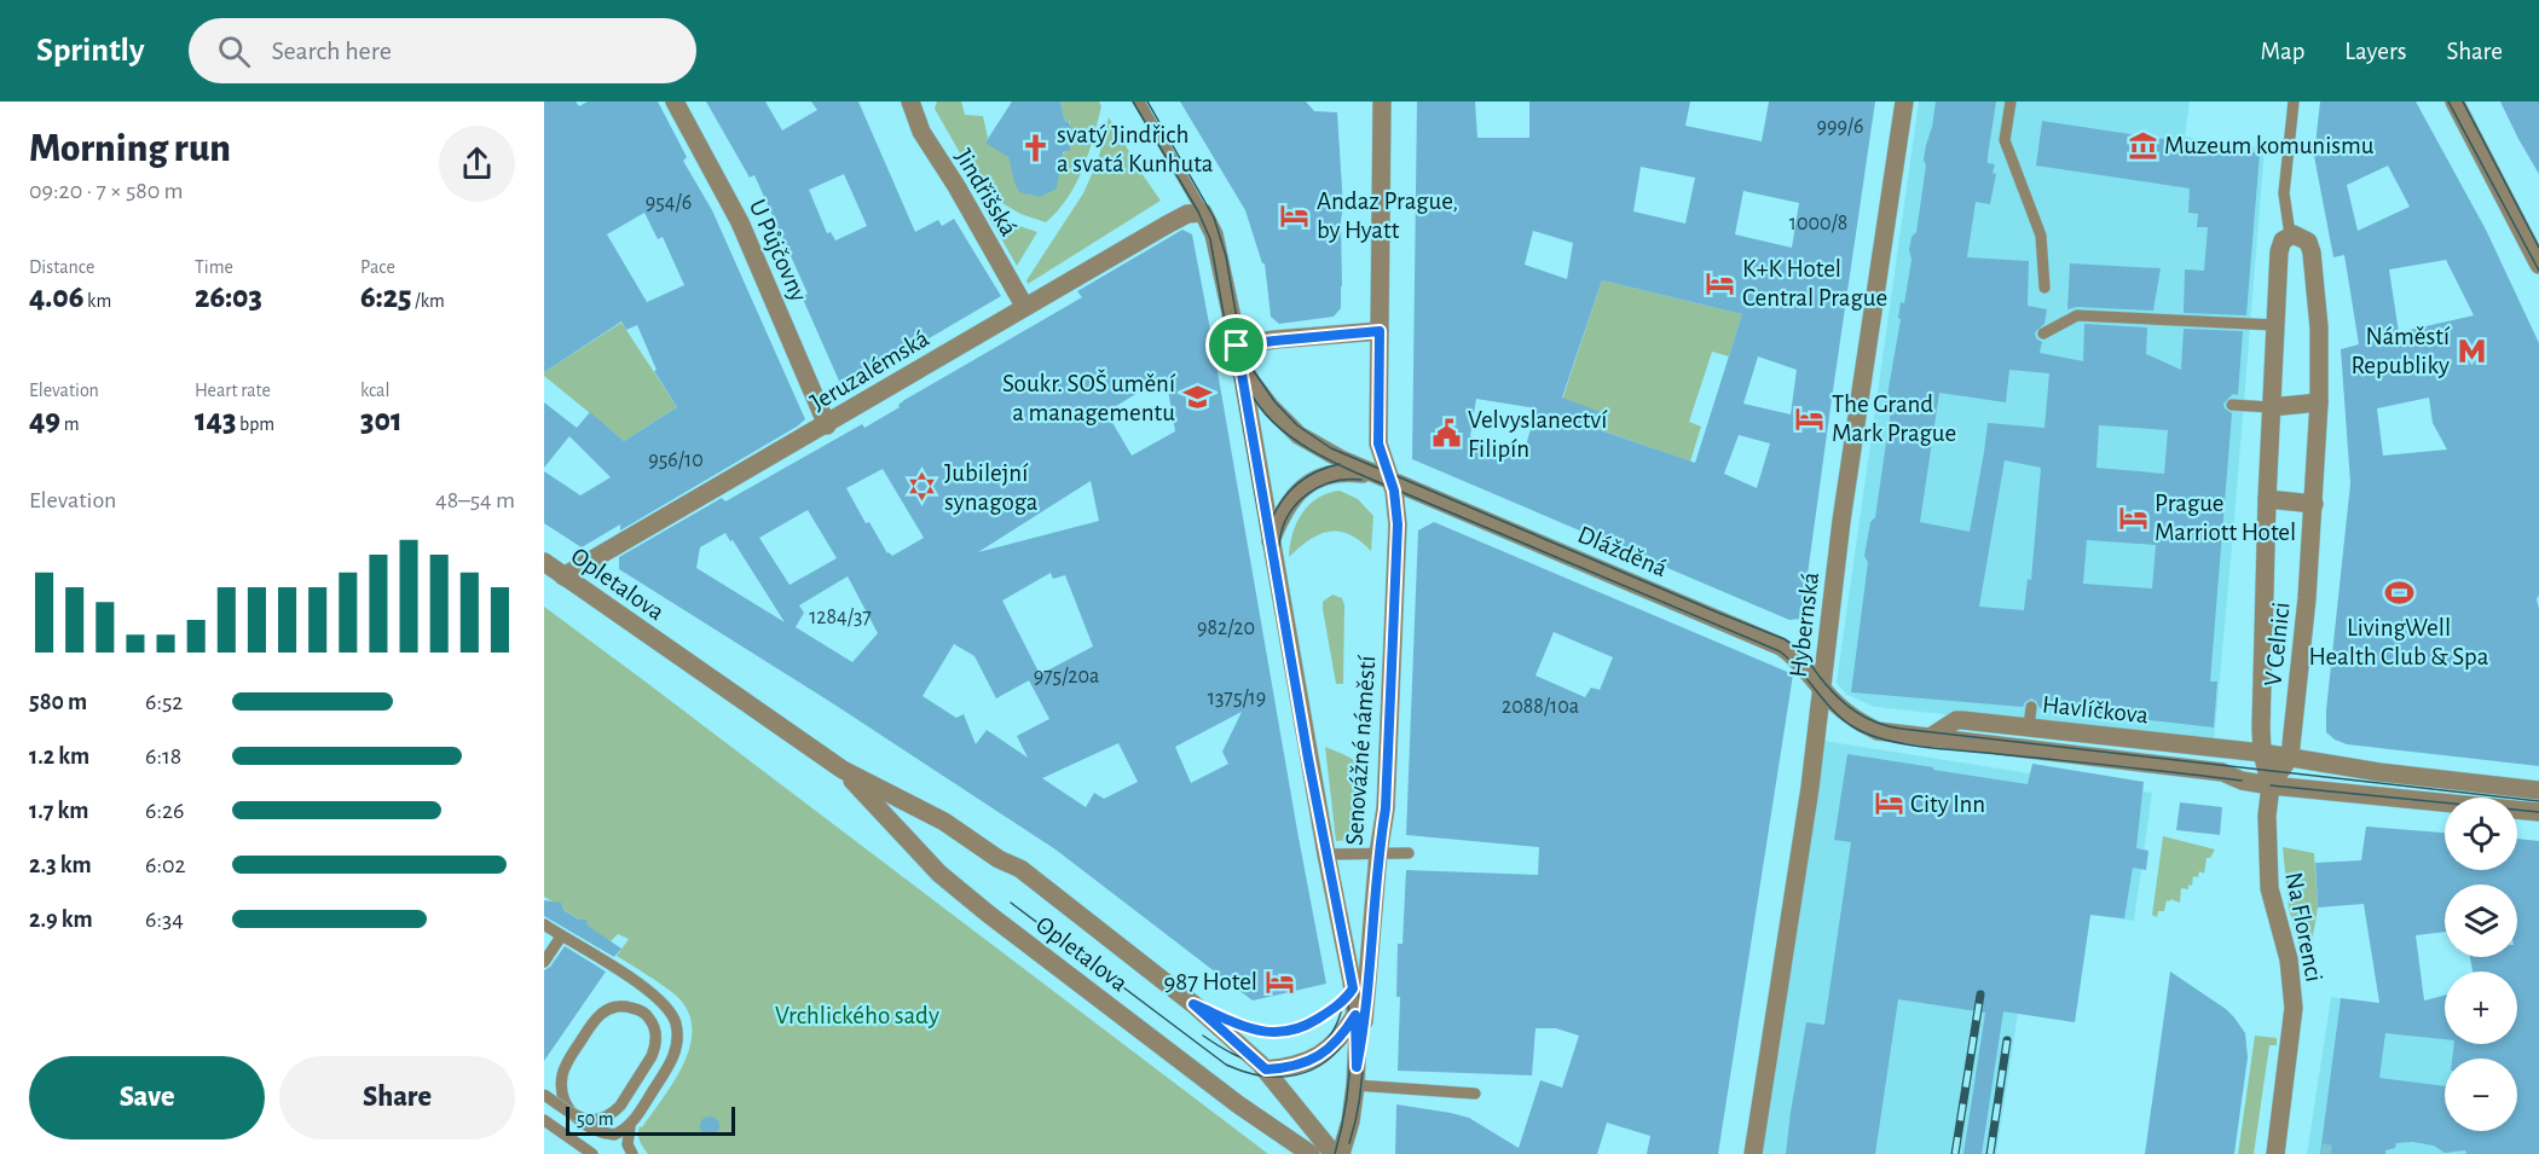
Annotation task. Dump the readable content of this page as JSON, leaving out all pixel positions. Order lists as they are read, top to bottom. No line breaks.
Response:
{"streets":{"street":["Jindřišská","U Půjčovny","Jeruzalémská","Dlážděná","Opletalova","Hybernská","V Celnici","Havlíčkova","Senovážné náměstí","Na Florenci"]},"crossings":[["Jindřišská","Jeruzalémská"],["U Půjčovny","Jeruzalémská"],["Jeruzalémská","Opletalova"],["Jeruzalémská","Senovážné náměstí"],["Dlážděná","Hybernská"],["Dlážděná","Havlíčkova"],["Dlážděná","Senovážné náměstí"],["Hybernská","Havlíčkova"],["V Celnici","Havlíčkova"],["V Celnici","Na Florenci"],["Havlíčkova","Na Florenci"]],"parks":["Vrchlického sady"],"places":{"museum":["Muzeum komunismu"],"church":["svatý Jindřich a svatá Kunhuta"],"hotel":["Andaz Prague, by Hyatt","K+K Hotel Central Prague","The Grand Mark Prague","Prague Marriott Hotel","City Inn","987 Hotel"],"metro station":["Náměstí Republiky"],"school or university":["Soukr. SOŠ umění a managementu"],"public building":["Velvyslanectví Filipín"],"synagogue":["Jubilejní synagoga"],"sports":["LivingWell Health Club & Spa"]},"house_numbers":["999/6","954/6","1000/8","956/10","1284/37","982/20","975/20a","1375/19","2088/10a"],"scale_bar":"50 m","page":{"header":"Sprintly","search":"Search here","nav":["Map","Layers","Share"],"heading":["Morning run","09:20 · 7 × 580 m"],"stats":[["Distance","4.06 km"],["Time","26:03"],["Pace","6:25 /km"],["Elevation","49 m"],["Heart rate","143 bpm"],["kcal","301"]],"chart":["Elevation","48–54 m"],"list":[{"name":"580 m","note":"6:52"},{"name":"1.2 km","note":"6:18"},{"name":"1.7 km","note":"6:26"},{"name":"2.3 km","note":"6:02"},{"name":"2.9 km","note":"6:34"}],"map_buttons":["+","−"],"buttons":["Save","Share"],"scale":"50 m"}}
